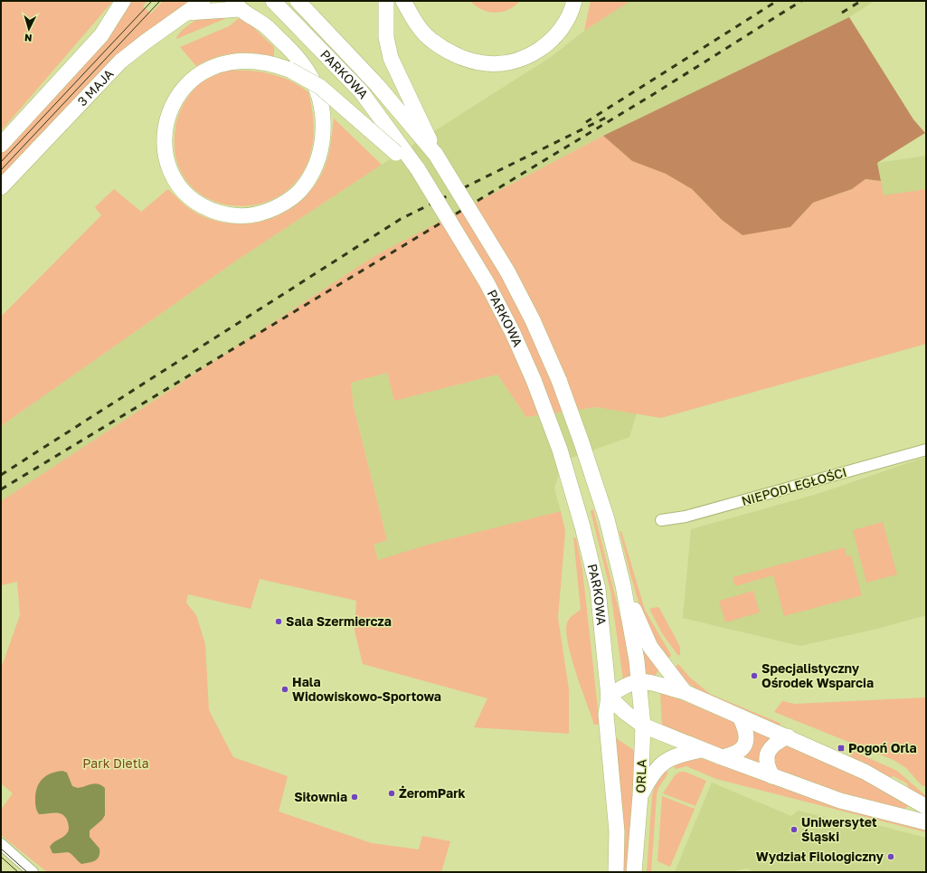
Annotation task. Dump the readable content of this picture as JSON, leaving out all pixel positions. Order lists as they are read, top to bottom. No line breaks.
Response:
{"streets":{"street":["PARKOWA","3 MAJA","NIEPODLEGŁOŚCI","ORLA"]},"crossings":[["PARKOWA","ORLA"]],"parks":["Park Dietla"],"places":{"other":["Sala Szermiercza","Specjalistyczny Ośrodek Wsparcia","Hala Widowiskowo-Sportowa","ŻeromPark","Siłownia","Uniwersytet Śląski","Wydział Filologiczny"],"transit":["Pogoń Orla"]},"north":"bottom"}
